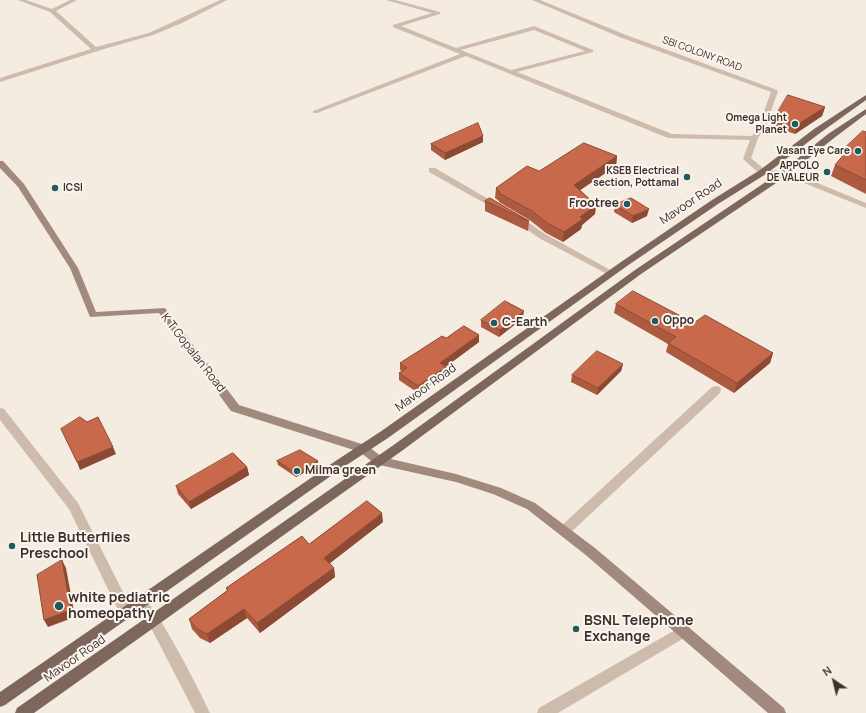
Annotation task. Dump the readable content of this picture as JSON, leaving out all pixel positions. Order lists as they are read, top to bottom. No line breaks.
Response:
{"streets":{"main road":["Mavoor Road"],"street":["SBI COLONY ROAD","K T Gopalan Road"]},"crossings":[["SBI COLONY ROAD","Mavoor Road"],["Mavoor Road","K T Gopalan Road"]],"places":["Omega Light Planet","Vasan Eye Care","APPOLO DE VALEUR","KSEB Electrical section, Pottamal","ICSI","Frootree","Oppo","C-Earth","Milma green","Little Butterflies Preschool","white pediatric homeopathy","BSNL Telephone Exchange"],"north":"top left"}
